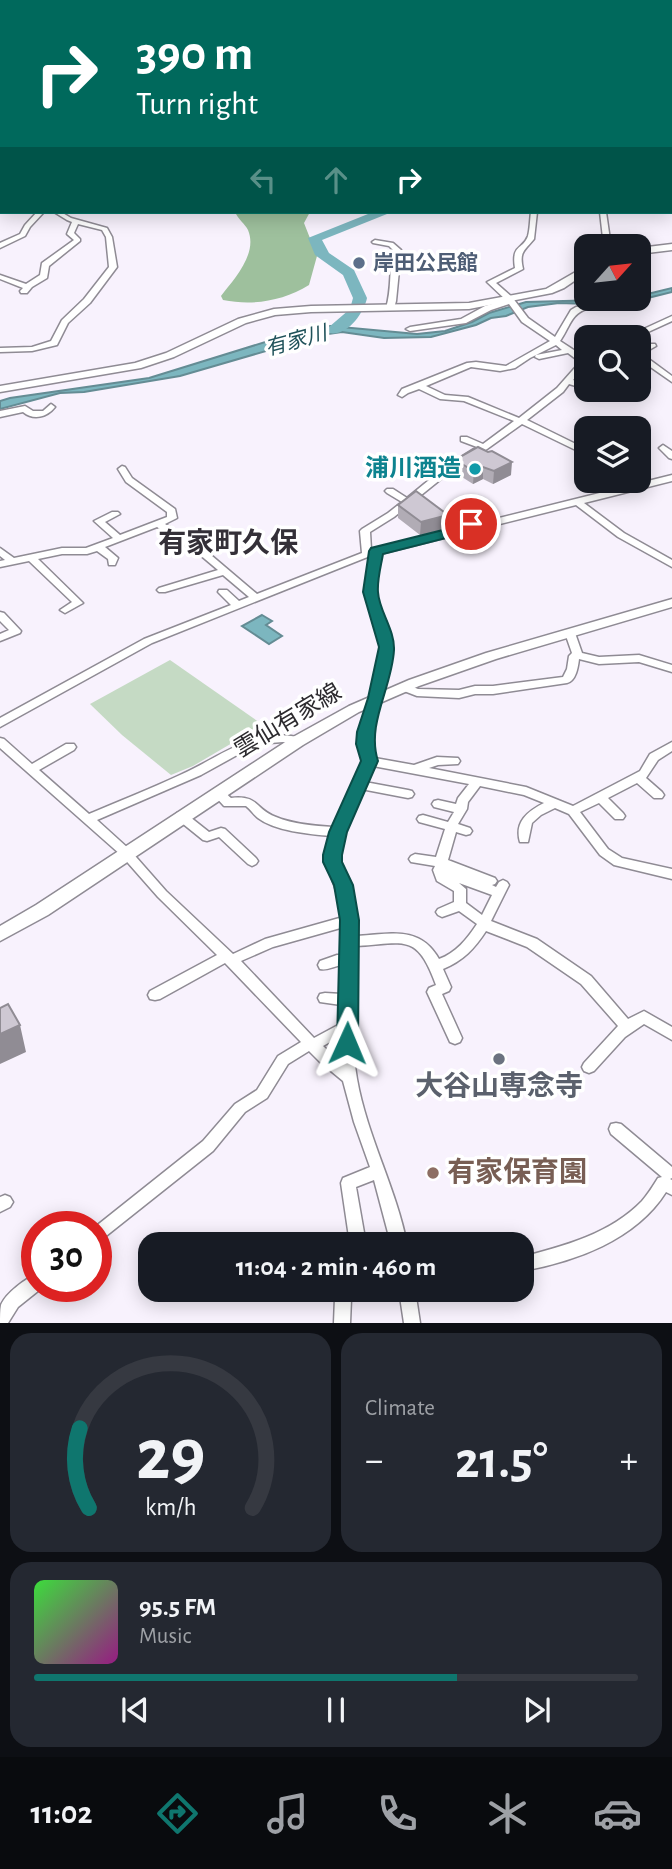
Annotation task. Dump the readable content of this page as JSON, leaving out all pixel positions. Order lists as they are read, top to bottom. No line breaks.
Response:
{"streets":{"street":["雲仙有家線"]},"districts":["有家町久保"],"water":["有家川"],"places":["岸田公民館","浦川酒造","大谷山専念寺","有家保育園"],"north":"top right","page":{"turn":["390 m","Turn right"],"limit":"30","trip":"11:04 · 2 min · 460 m","tile":"Climate","heat":["−","21.5°","+"],"song":["95.5 FM","Music"],"tabs":"11:02","gauge":["29","km/h"]}}
